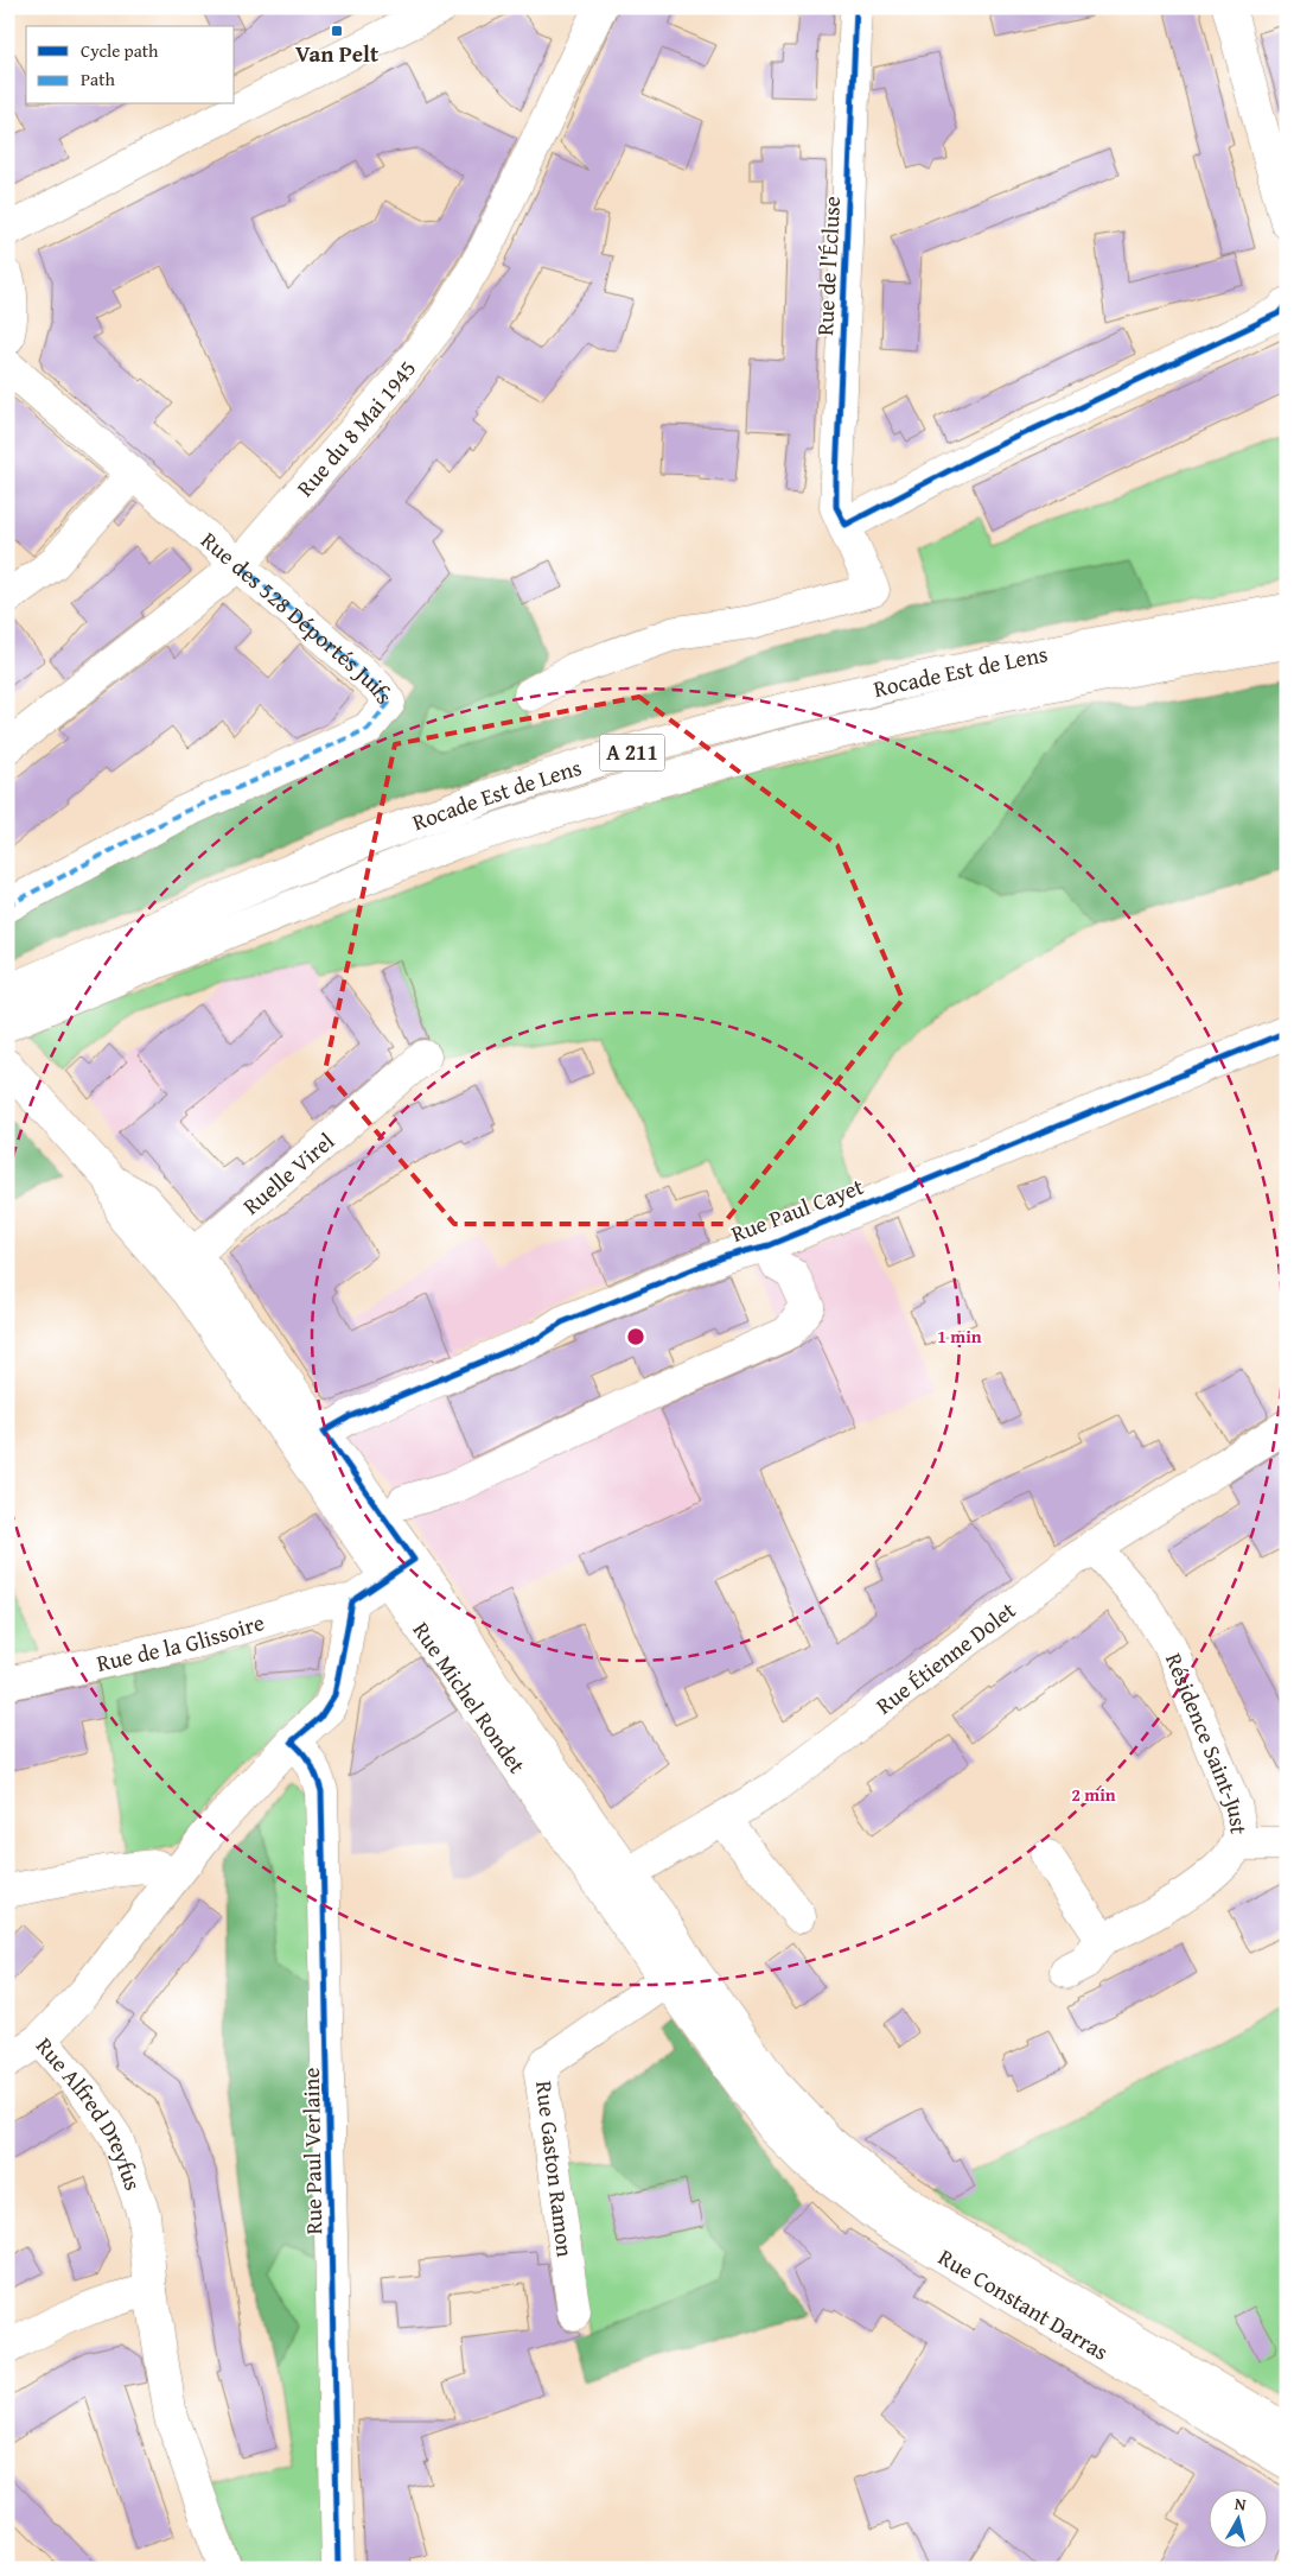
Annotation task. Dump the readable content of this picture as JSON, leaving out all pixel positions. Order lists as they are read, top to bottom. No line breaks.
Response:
{"streets":{"main road":["Rue de l'Écluse","Rue du 8 Mai 1945","Rue des 528 Déportés Juifs","Rocade Est de Lens","A 211","Ruelle Virel","Rue Paul Cayet","Rue de la Glissoire","Rue Étienne Dolet","Rue Michel Rondet","Résidence Saint-Just","Rue Alfred Dreyfus","Rue Paul Verlaine","Rue Gaston Ramon","Rue Constant Darras"]},"crossings":[["Rue du 8 Mai 1945","Rue des 528 Déportés Juifs"],["Ruelle Virel","Rue Michel Rondet"],["Rue Paul Cayet","Rue Michel Rondet"],["Rue de la Glissoire","Rue Alfred Dreyfus"],["Rue Étienne Dolet","Rue Michel Rondet"],["Rue Étienne Dolet","Résidence Saint-Just"],["Rue Michel Rondet","Rue Gaston Ramon"],["Rue Michel Rondet","Rue Constant Darras"],["Rue Alfred Dreyfus","Rue Paul Verlaine"]],"places":{"transit":["Van Pelt"]},"legend":["Cycle path","Path"],"north":"top","rings":["1 min","2 min"]}
